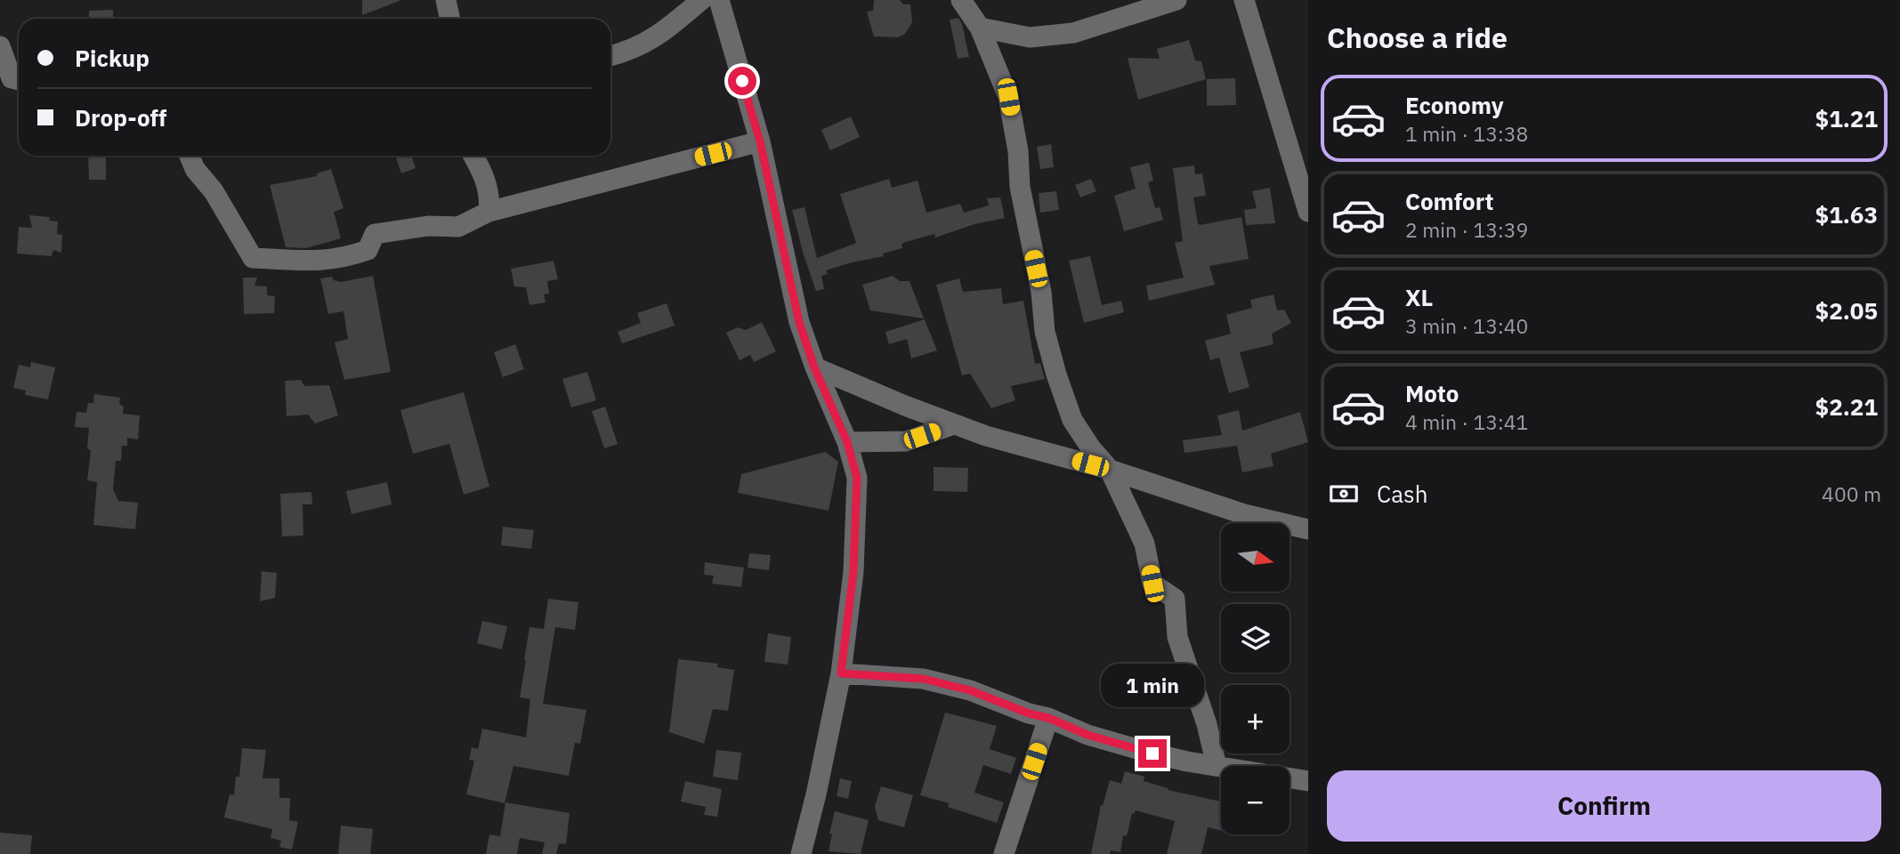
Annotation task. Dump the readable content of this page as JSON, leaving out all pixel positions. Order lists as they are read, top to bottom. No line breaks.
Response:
{"north":"right","page":{"heading":"Choose a ride","banner":["Pickup","Drop-off"],"list":[{"name":"Economy","note":"1 min · 13:38","value":"$1.21"},{"name":"Comfort","note":"2 min · 13:39","value":"$1.63"},{"name":"XL","note":"3 min · 13:40","value":"$2.05"},{"name":"Moto","note":"4 min · 13:41","value":"$2.21"}],"pay":["Cash","400 m"],"map_buttons":["+","−"],"bubble":"1 min","buttons":"Confirm"}}
